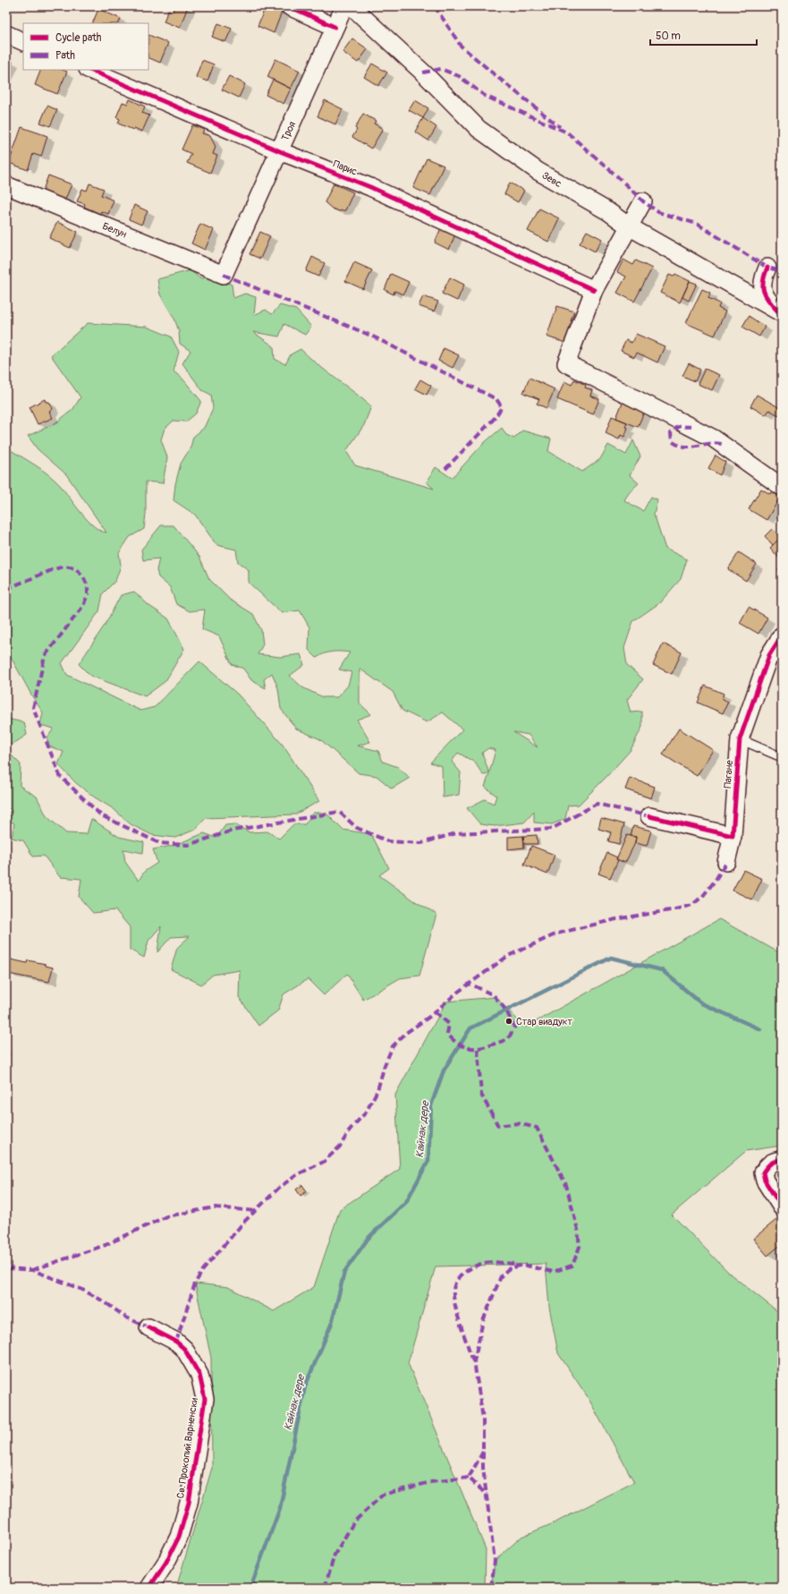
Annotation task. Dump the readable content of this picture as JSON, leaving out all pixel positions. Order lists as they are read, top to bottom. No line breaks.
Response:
{"streets":{"street":["Троя","Парис","Зевс","Белун","Пагане","Св. Прокопий Варненски"]},"crossings":[["Троя","Парис"],["Троя","Белун"]],"water":["Кайнак дере"],"places":["Стар виадукт"],"legend":["Cycle path","Path"],"scale_bar":"50 m"}
